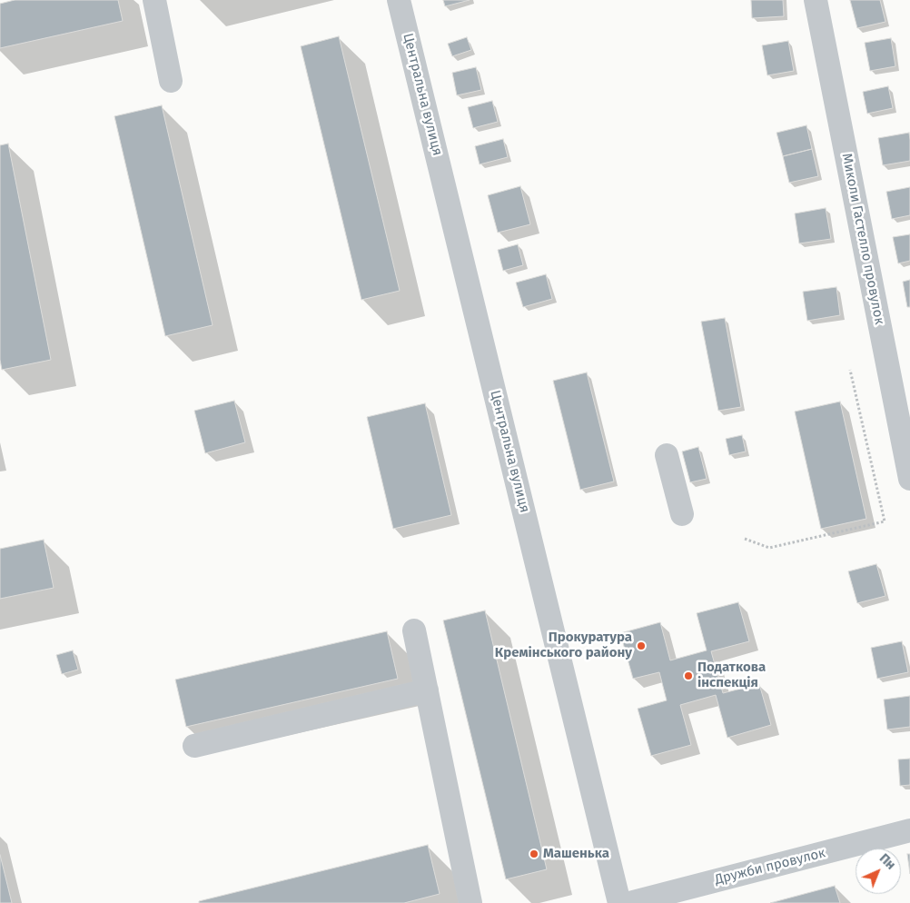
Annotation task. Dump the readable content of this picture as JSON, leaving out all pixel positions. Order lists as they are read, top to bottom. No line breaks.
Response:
{"streets":{"street":["Центральна вулиця","Миколи Гастелло провулок","Дружби провулок"]},"places":["Прокуратура Кремінського району","Податкова інспекція","Машенька"],"north":"top right"}
